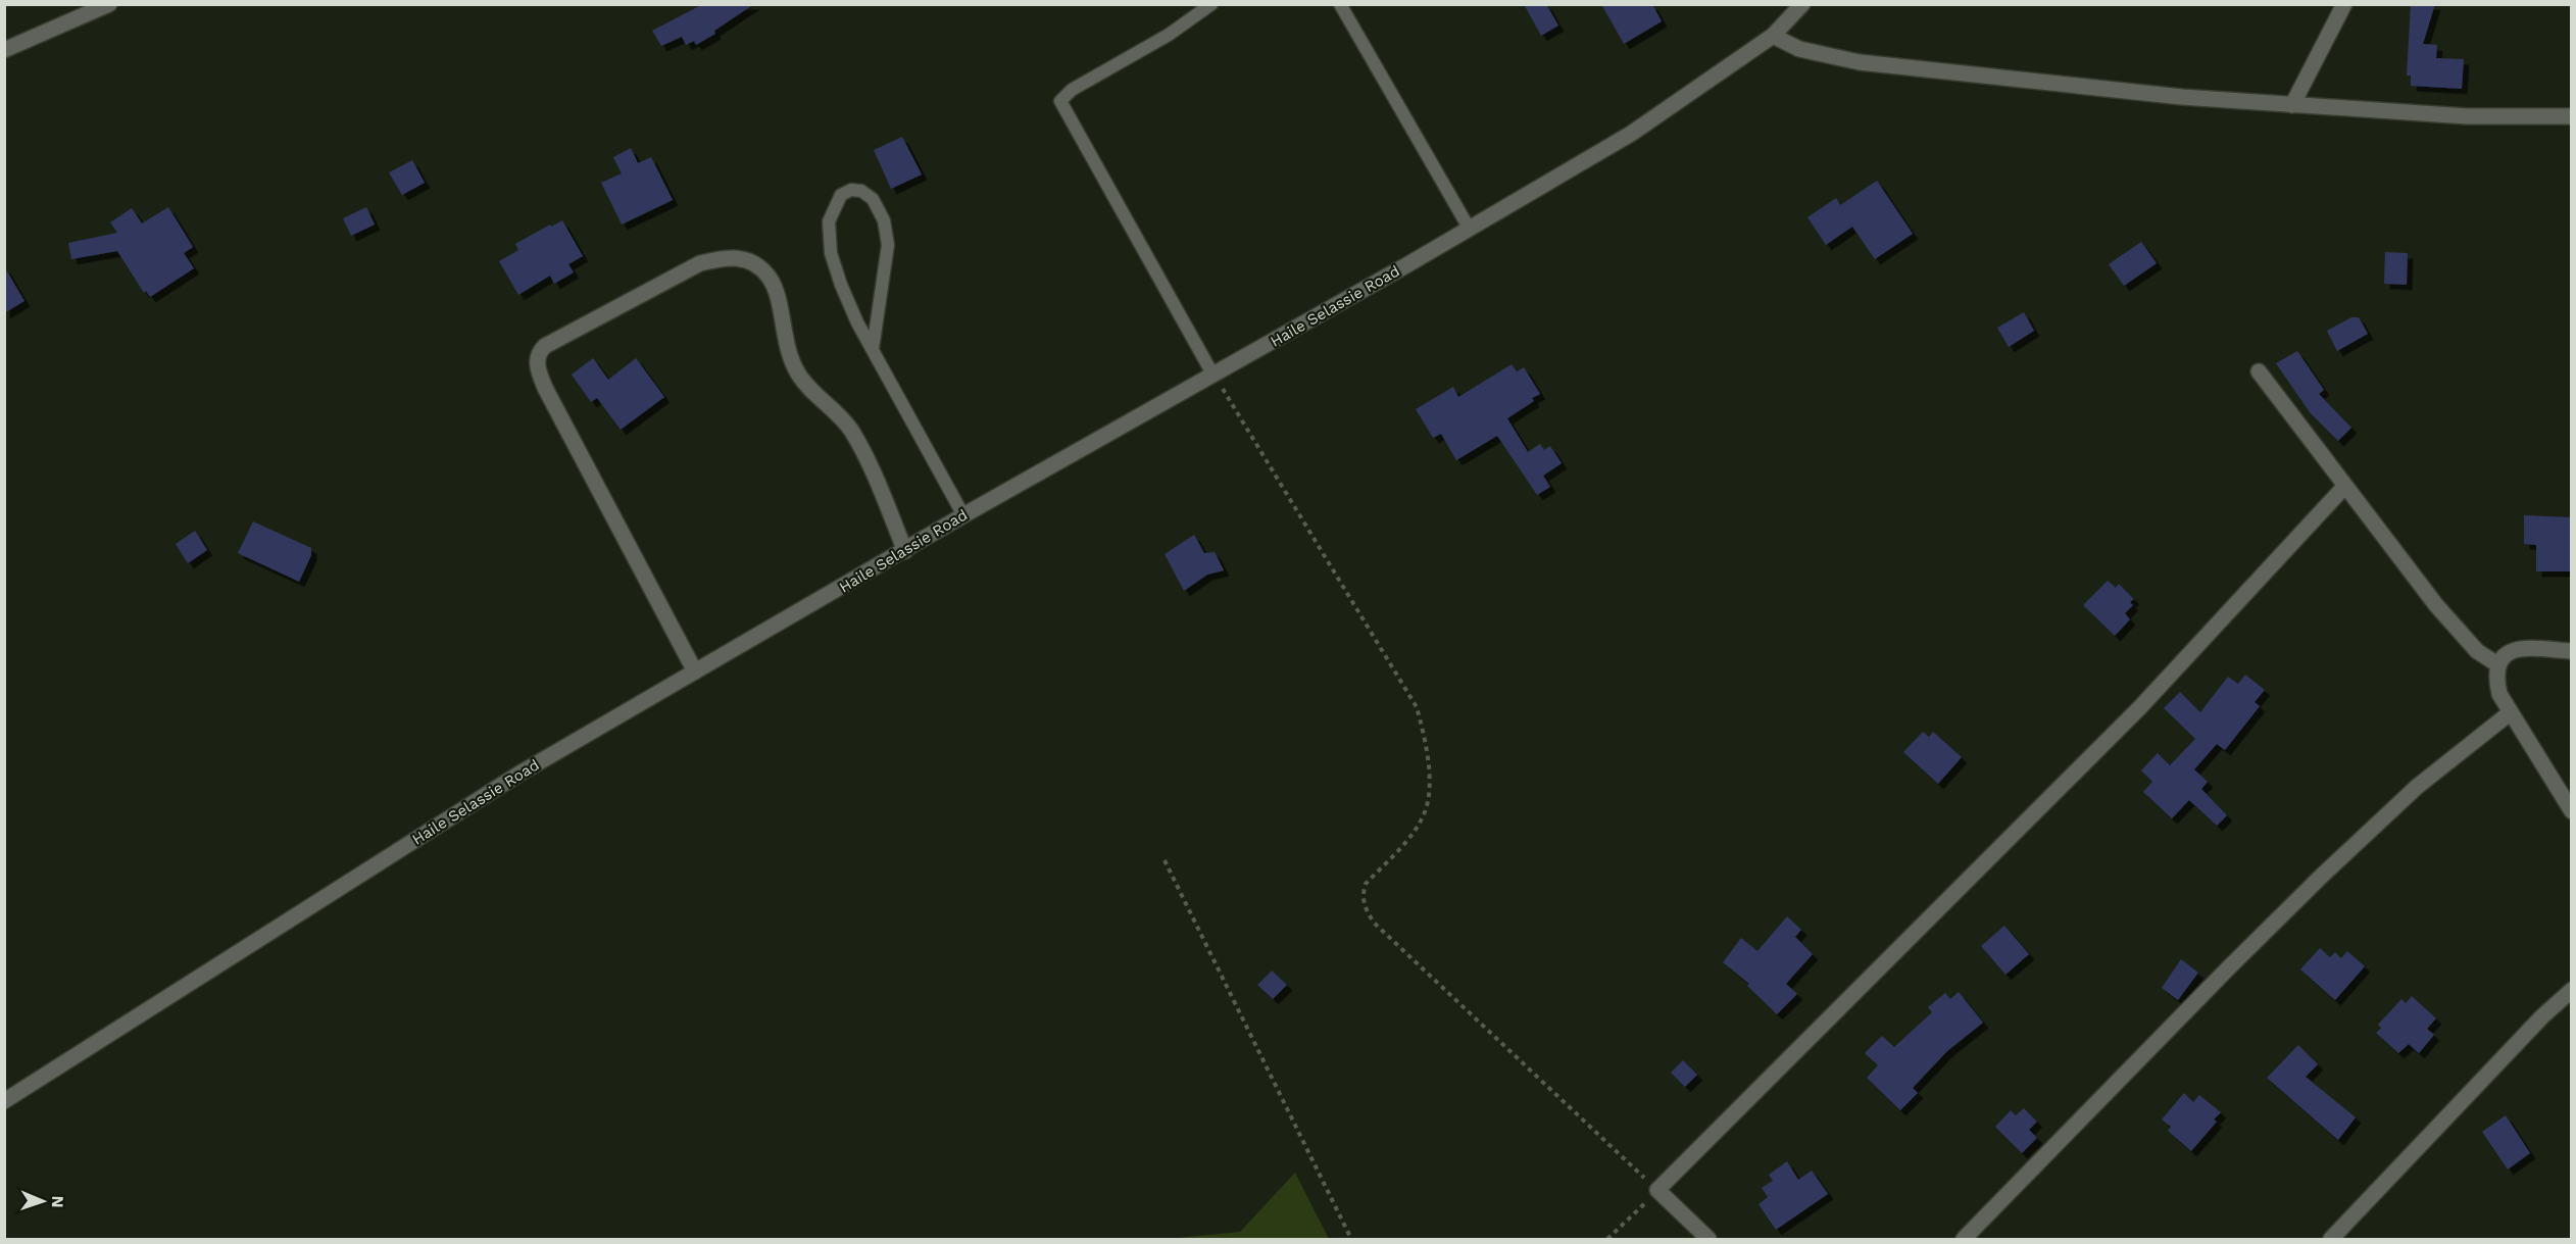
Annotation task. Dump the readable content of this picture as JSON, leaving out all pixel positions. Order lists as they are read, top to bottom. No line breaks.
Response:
{"streets":{"street":["Haile Selassie Road"]},"north":"right"}
